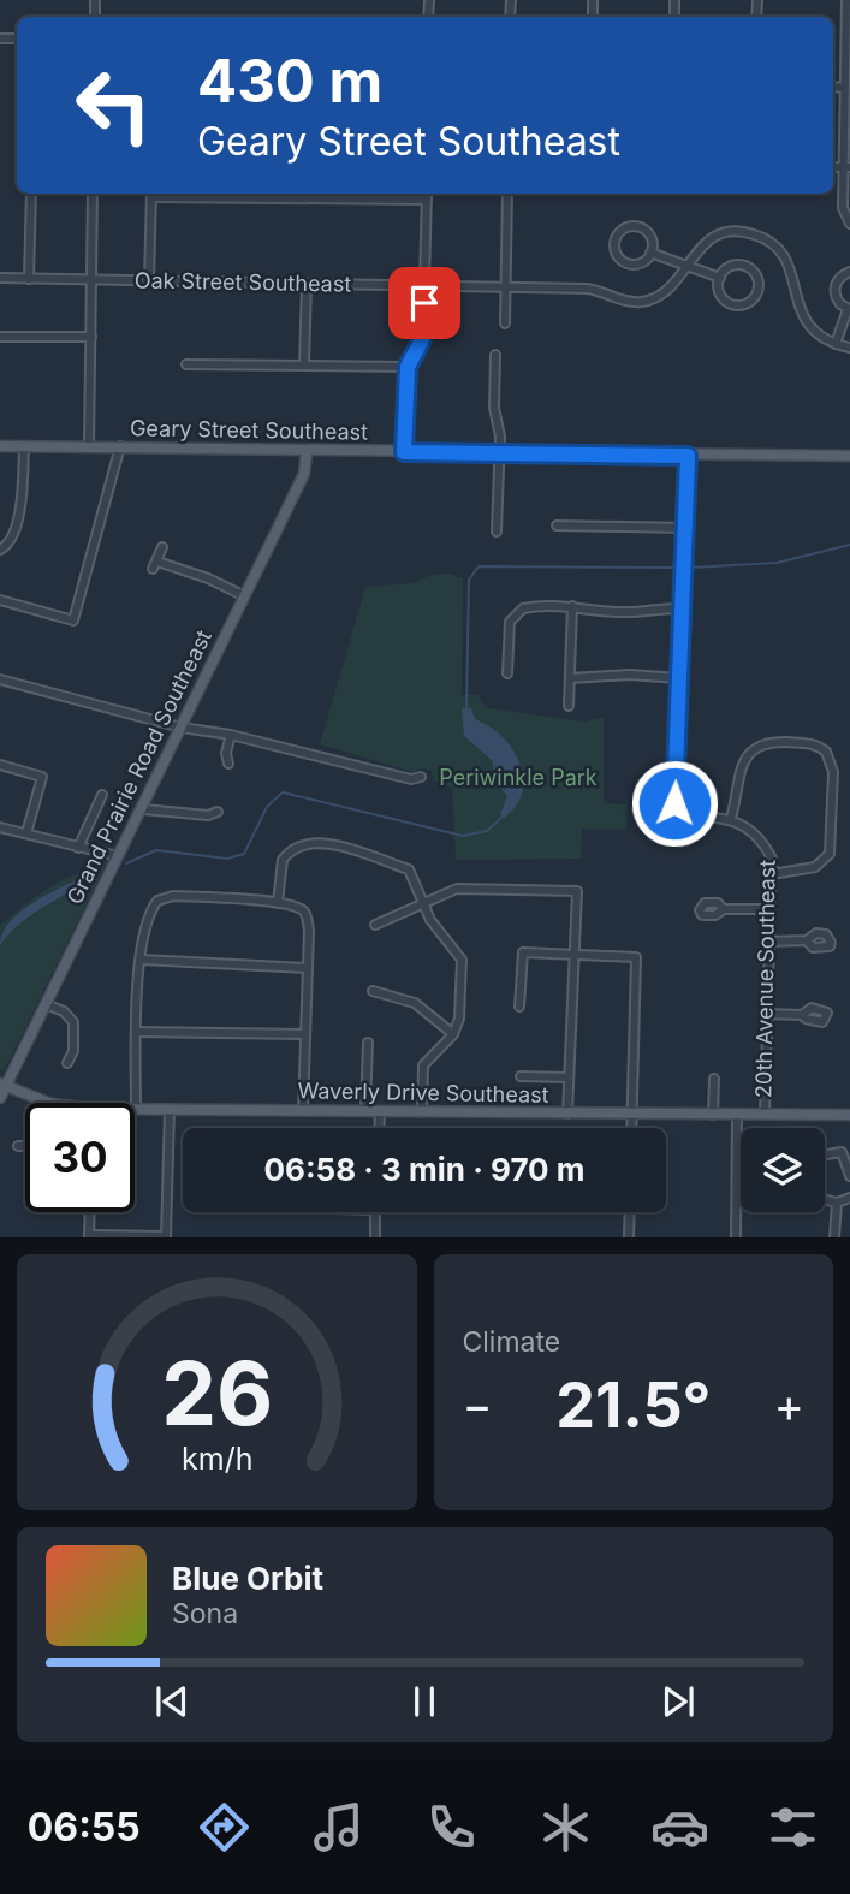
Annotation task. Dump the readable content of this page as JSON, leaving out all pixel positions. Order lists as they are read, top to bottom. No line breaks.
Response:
{"streets":{"main road":["Geary Street Southeast","Grand Prairie Road Southeast","Waverly Drive Southeast"],"street":["Oak Street Southeast","20th Avenue Southeast"]},"crossings":[["Geary Street Southeast","Grand Prairie Road Southeast"],["Grand Prairie Road Southeast","Waverly Drive Southeast"],["20th Avenue Southeast","Waverly Drive Southeast"]],"parks":["Periwinkle Park"],"page":{"turn":["430 m","Geary Street Southeast"],"limit":"30","trip":"06:58 · 3 min · 970 m","tile":"Climate","heat":["−","21.5°","+"],"song":["Blue Orbit","Sona"],"tabs":"06:55","gauge":["26","km/h"]}}
